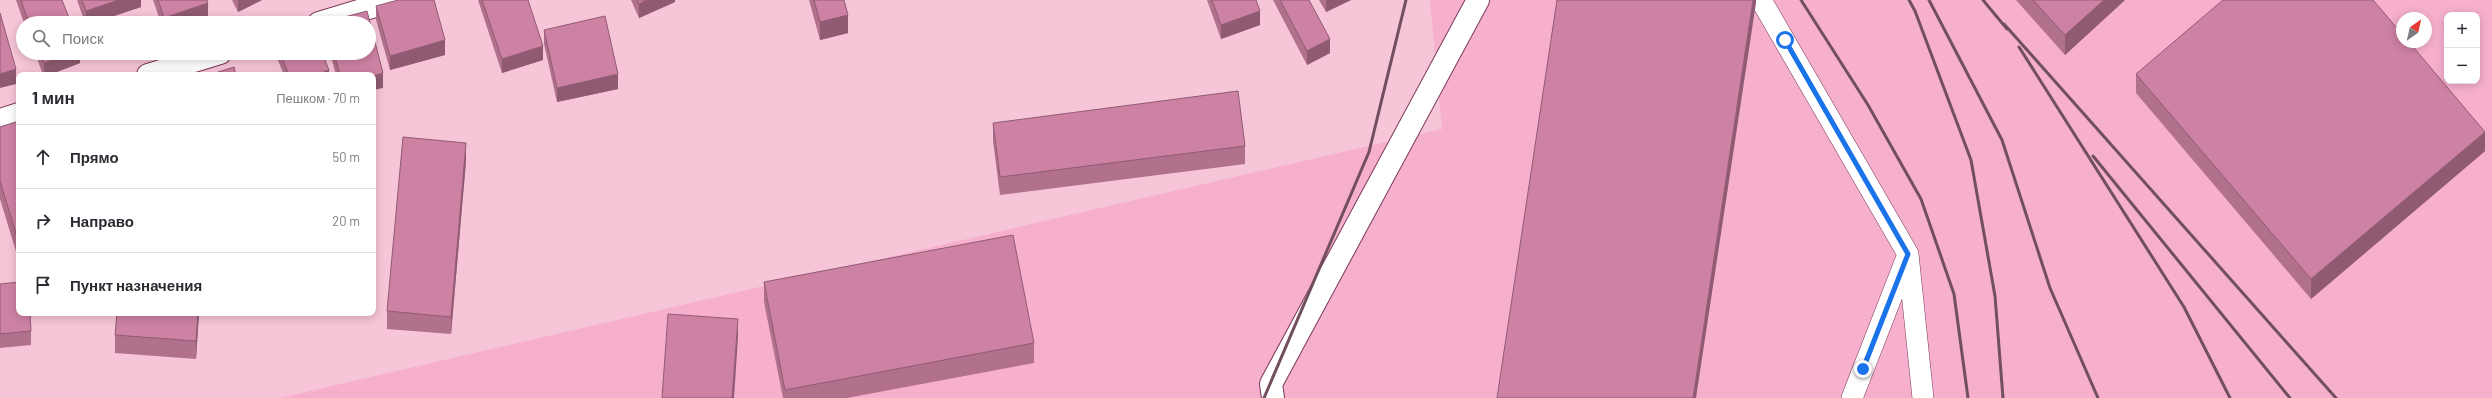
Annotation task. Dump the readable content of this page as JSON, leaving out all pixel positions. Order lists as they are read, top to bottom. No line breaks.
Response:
{"north":"top right","page":{"map_buttons":["+","−"],"search":"Поиск","heading":["1 мин","Пешком · 70 m"],"list":[["Прямо","50 m"],["Направо","20 m"],"Пункт назначения"]}}
